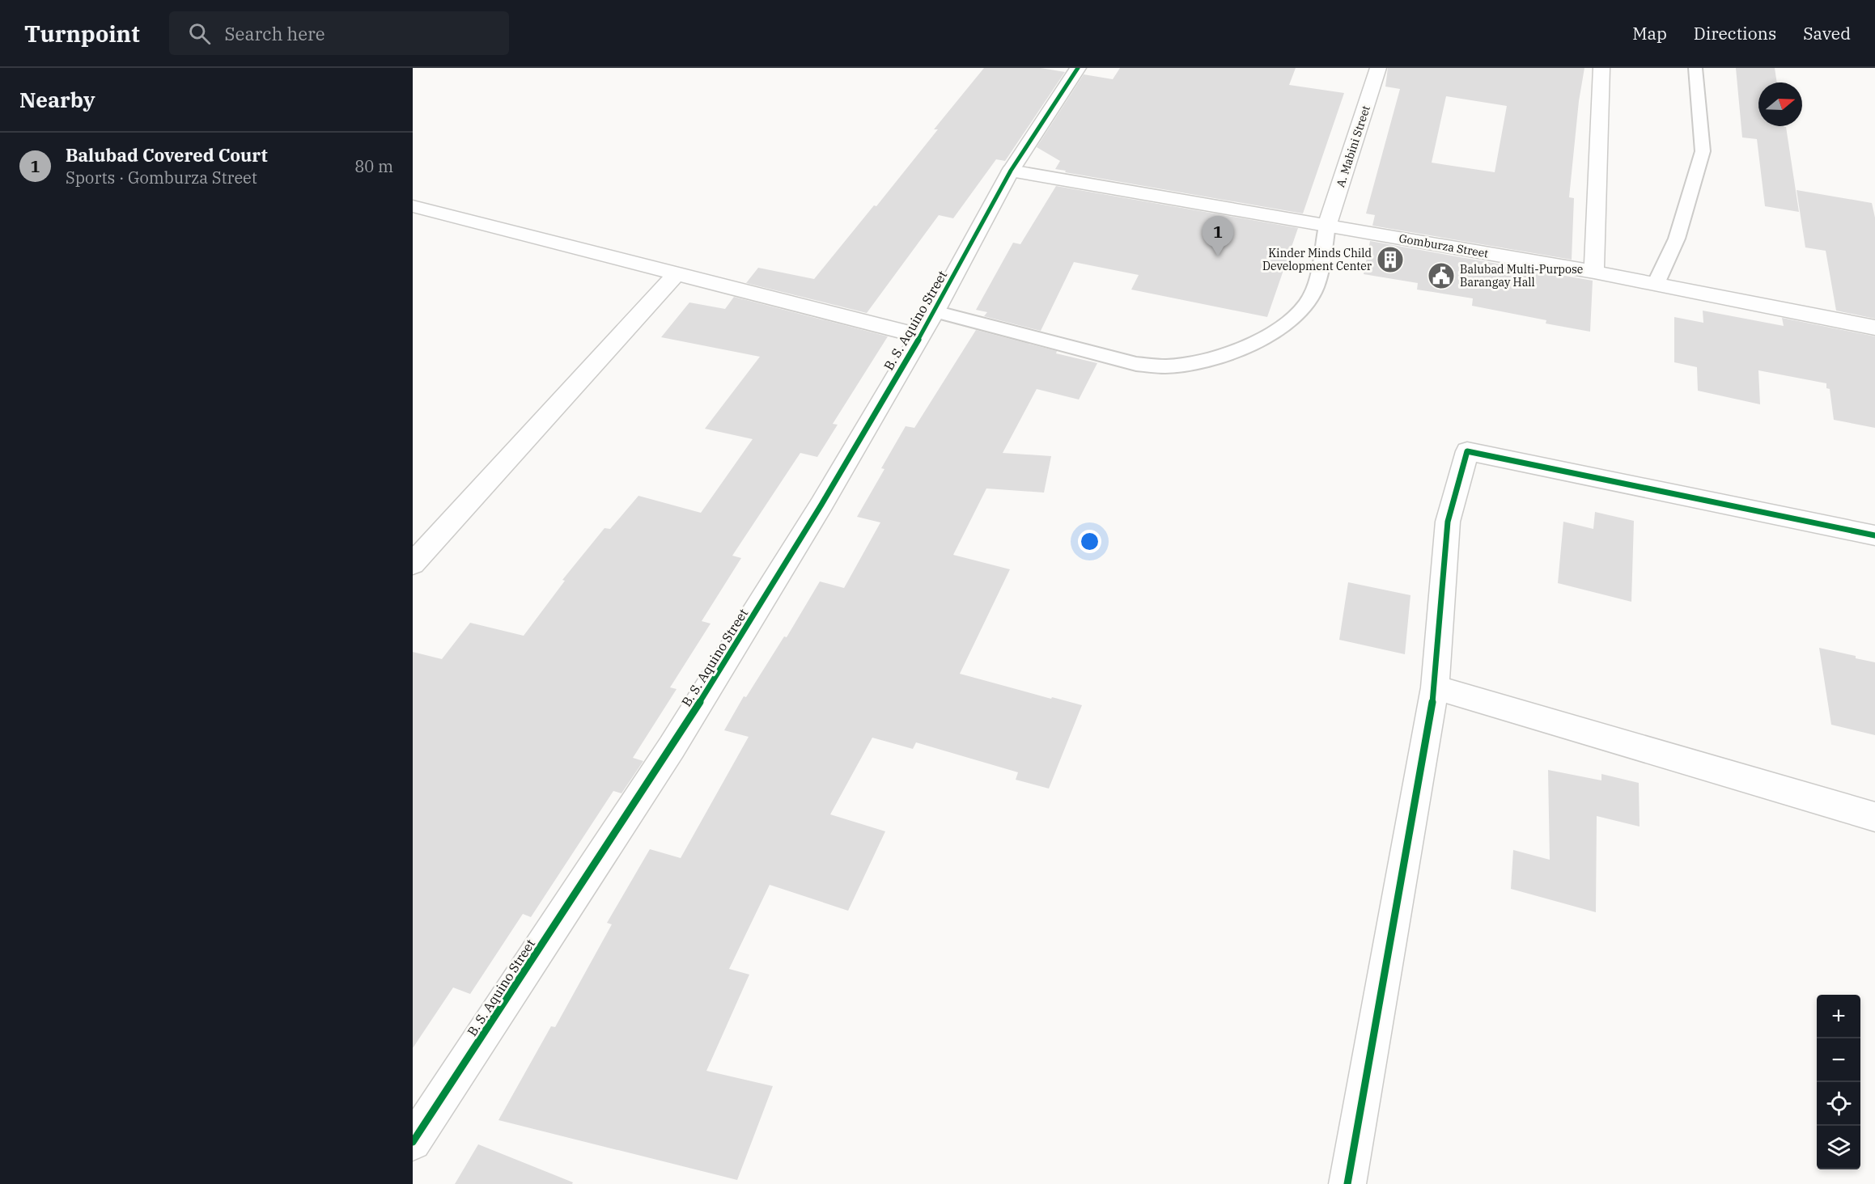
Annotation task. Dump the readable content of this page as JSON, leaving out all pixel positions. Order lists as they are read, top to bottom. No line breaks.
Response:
{"streets":{"street":["A. Mabini Street","Gomburza Street","B. S. Aquino Street"]},"crossings":[["A. Mabini Street","Gomburza Street"],["Gomburza Street","B. S. Aquino Street"]],"places":{"building":["Kinder Minds Child Development Center"],"public building":["Balubad Multi-Purpose Barangay Hall"]},"north":"right","page":{"header":"Turnpoint","search":"Search here","nav":["Map","Directions","Saved"],"heading":"Nearby","list":[{"mark":"1","name":"Balubad Covered Court","note":"Sports · Gomburza Street","value":"80 m"}],"pins":"1","map_buttons":["+","−"]}}
